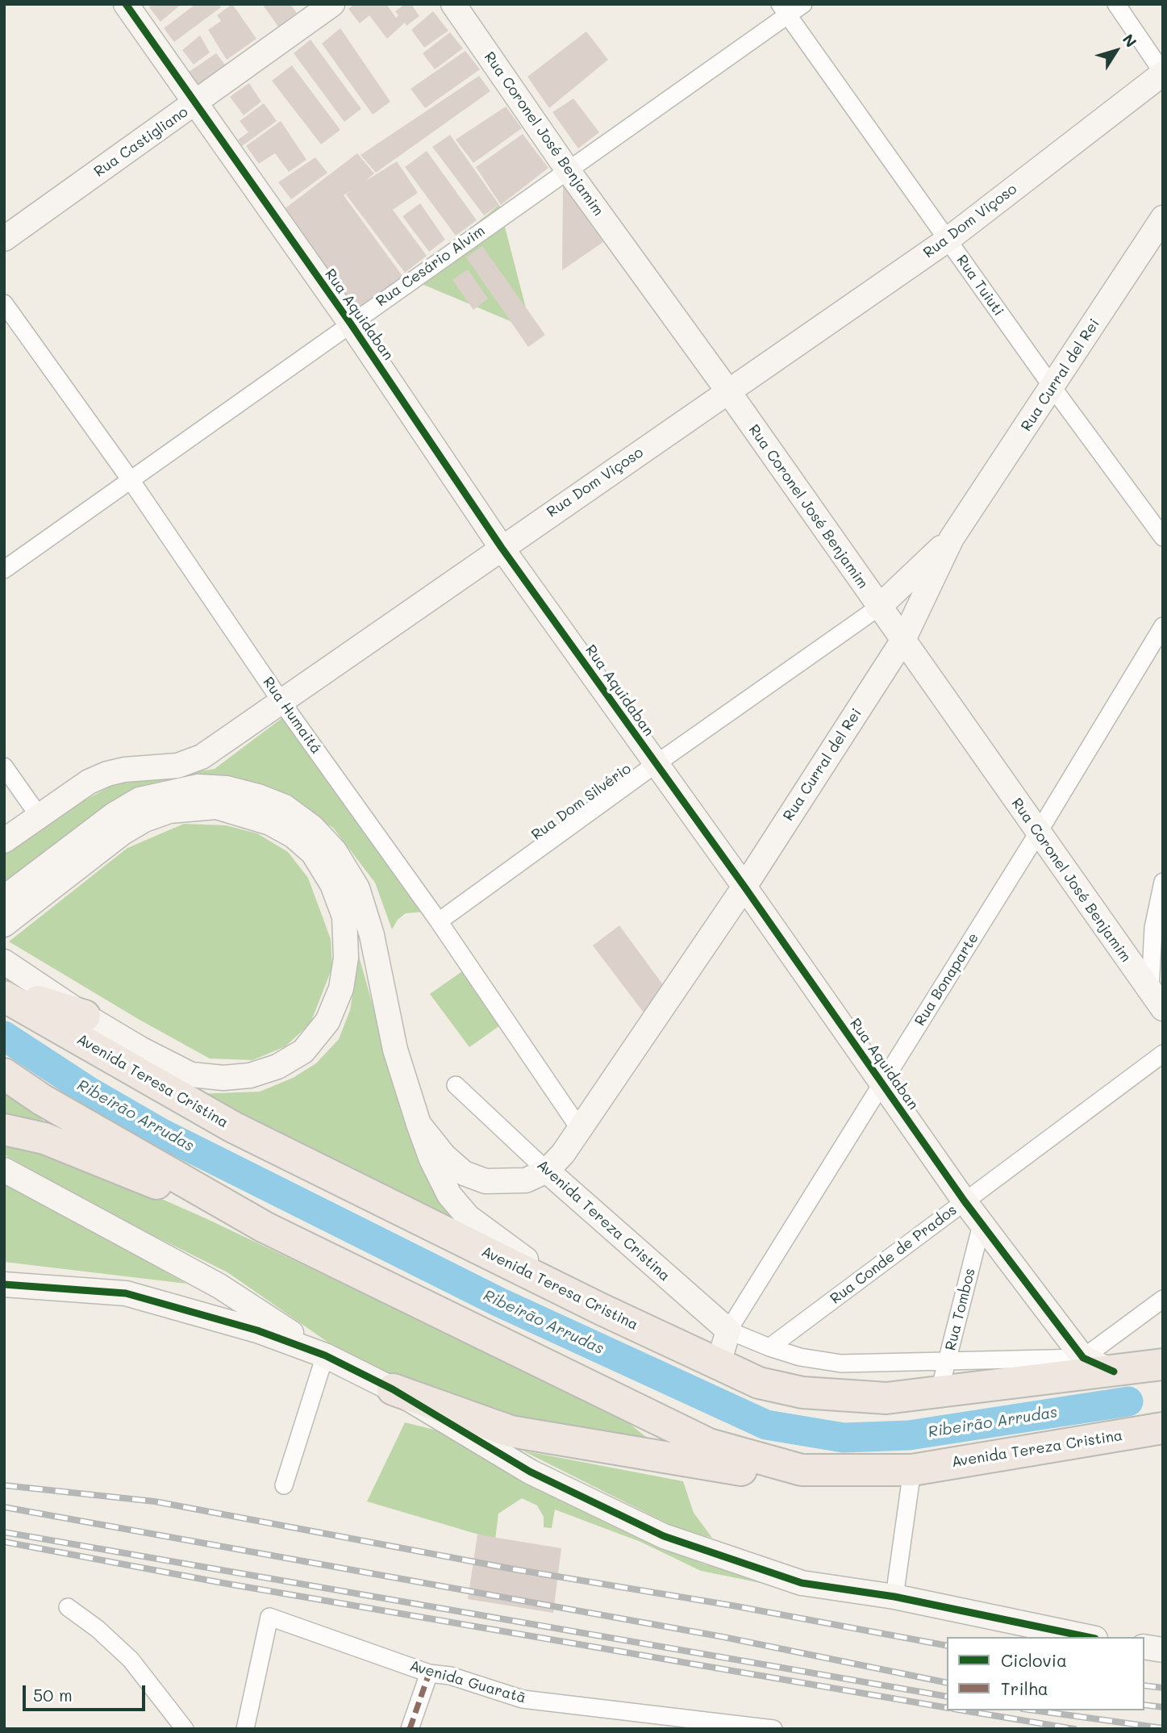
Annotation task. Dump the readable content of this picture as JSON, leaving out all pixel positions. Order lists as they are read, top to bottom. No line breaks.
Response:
{"streets":{"highway":["Avenida Teresa Cristina","Avenida Tereza Cristina"],"street":["Rua Coronel José Benjamim","Rua Castigliano","Rua Dom Viçoso","Rua Cesário Alvim","Rua Tuiuti","Rua Aquidaban","Rua Curral del Rei","Rua Humaitá","Rua Dom Silvério","Rua Bonaparte","Rua Conde de Prados","Rua Tombos","Avenida Guaratã"]},"crossings":[["Rua Coronel José Benjamim","Rua Dom Viçoso"],["Rua Coronel José Benjamim","Rua Cesário Alvim"],["Rua Coronel José Benjamim","Rua Curral del Rei"],["Rua Coronel José Benjamim","Rua Dom Silvério"],["Rua Coronel José Benjamim","Rua Bonaparte"],["Rua Castigliano","Rua Aquidaban"],["Rua Dom Viçoso","Rua Tuiuti"],["Rua Dom Viçoso","Rua Aquidaban"],["Rua Dom Viçoso","Rua Humaitá"],["Rua Cesário Alvim","Rua Tuiuti"],["Rua Cesário Alvim","Rua Aquidaban"],["Rua Cesário Alvim","Rua Humaitá"],["Rua Tuiuti","Rua Curral del Rei"],["Rua Aquidaban","Rua Curral del Rei"],["Rua Aquidaban","Rua Dom Silvério"],["Rua Aquidaban","Rua Bonaparte"],["Rua Aquidaban","Avenida Teresa Cristina"],["Rua Aquidaban","Rua Conde de Prados"],["Rua Aquidaban","Rua Tombos"],["Rua Curral del Rei","Rua Humaitá"],["Rua Curral del Rei","Rua Dom Silvério"],["Rua Curral del Rei","Avenida Tereza Cristina"],["Rua Humaitá","Rua Dom Silvério"],["Rua Bonaparte","Avenida Tereza Cristina"],["Avenida Teresa Cristina","Rua Tombos"]],"water":["Ribeirão Arrudas"],"legend":["Ciclovia","Trilha"],"scale_bar":"50 m","north":"top right"}
